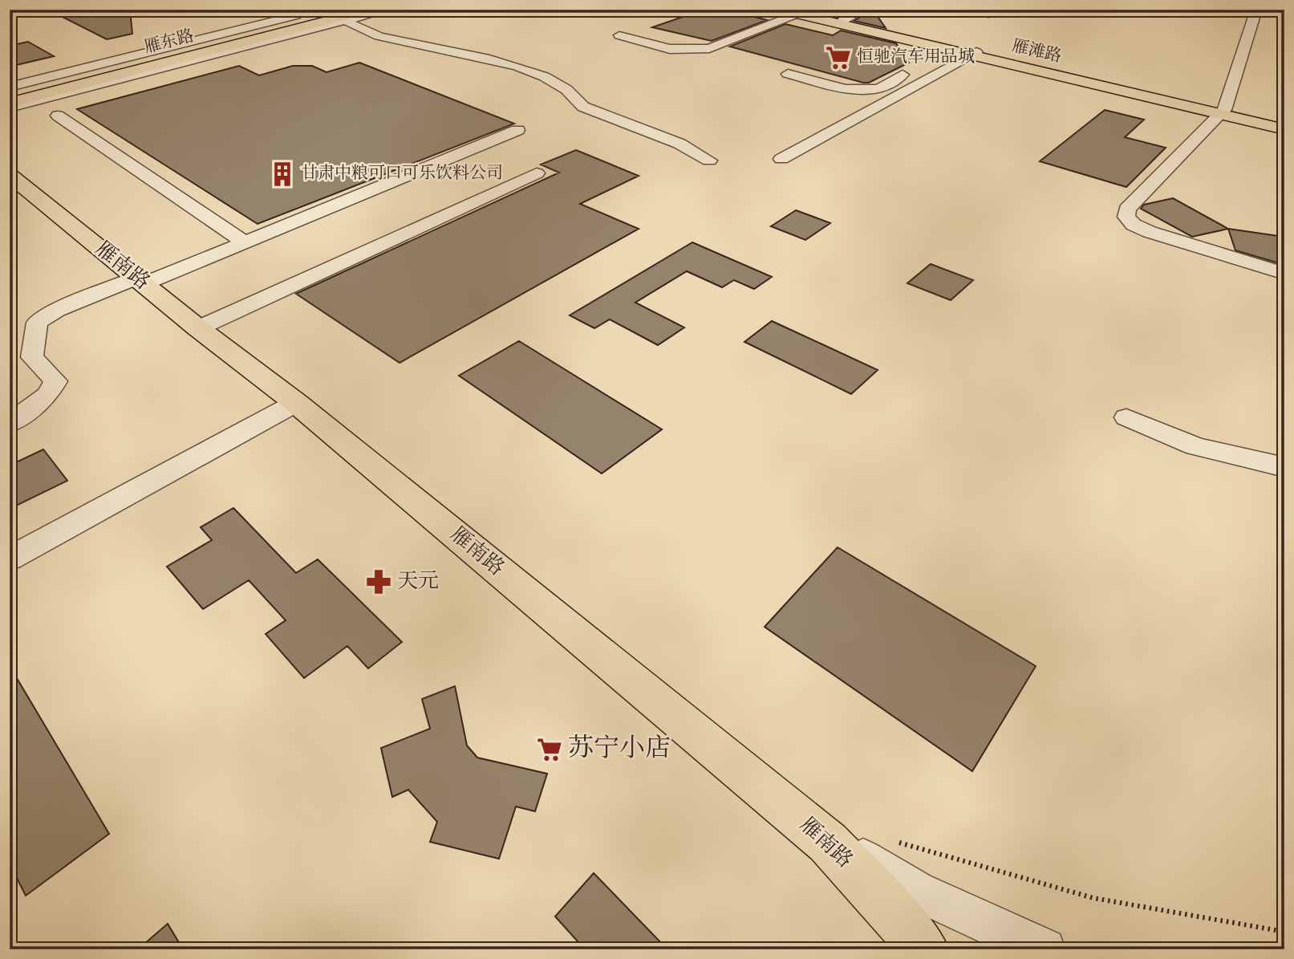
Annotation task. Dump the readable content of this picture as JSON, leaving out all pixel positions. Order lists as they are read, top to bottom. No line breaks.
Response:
{"streets":{"main road":["雁东路","雁滩路","雁南路"]},"places":{"supermarket":["恒驰汽车用品城","苏宁小店"],"building":["甘肃中粮可口可乐饮料公司"],"pharmacy":["天元"]}}
